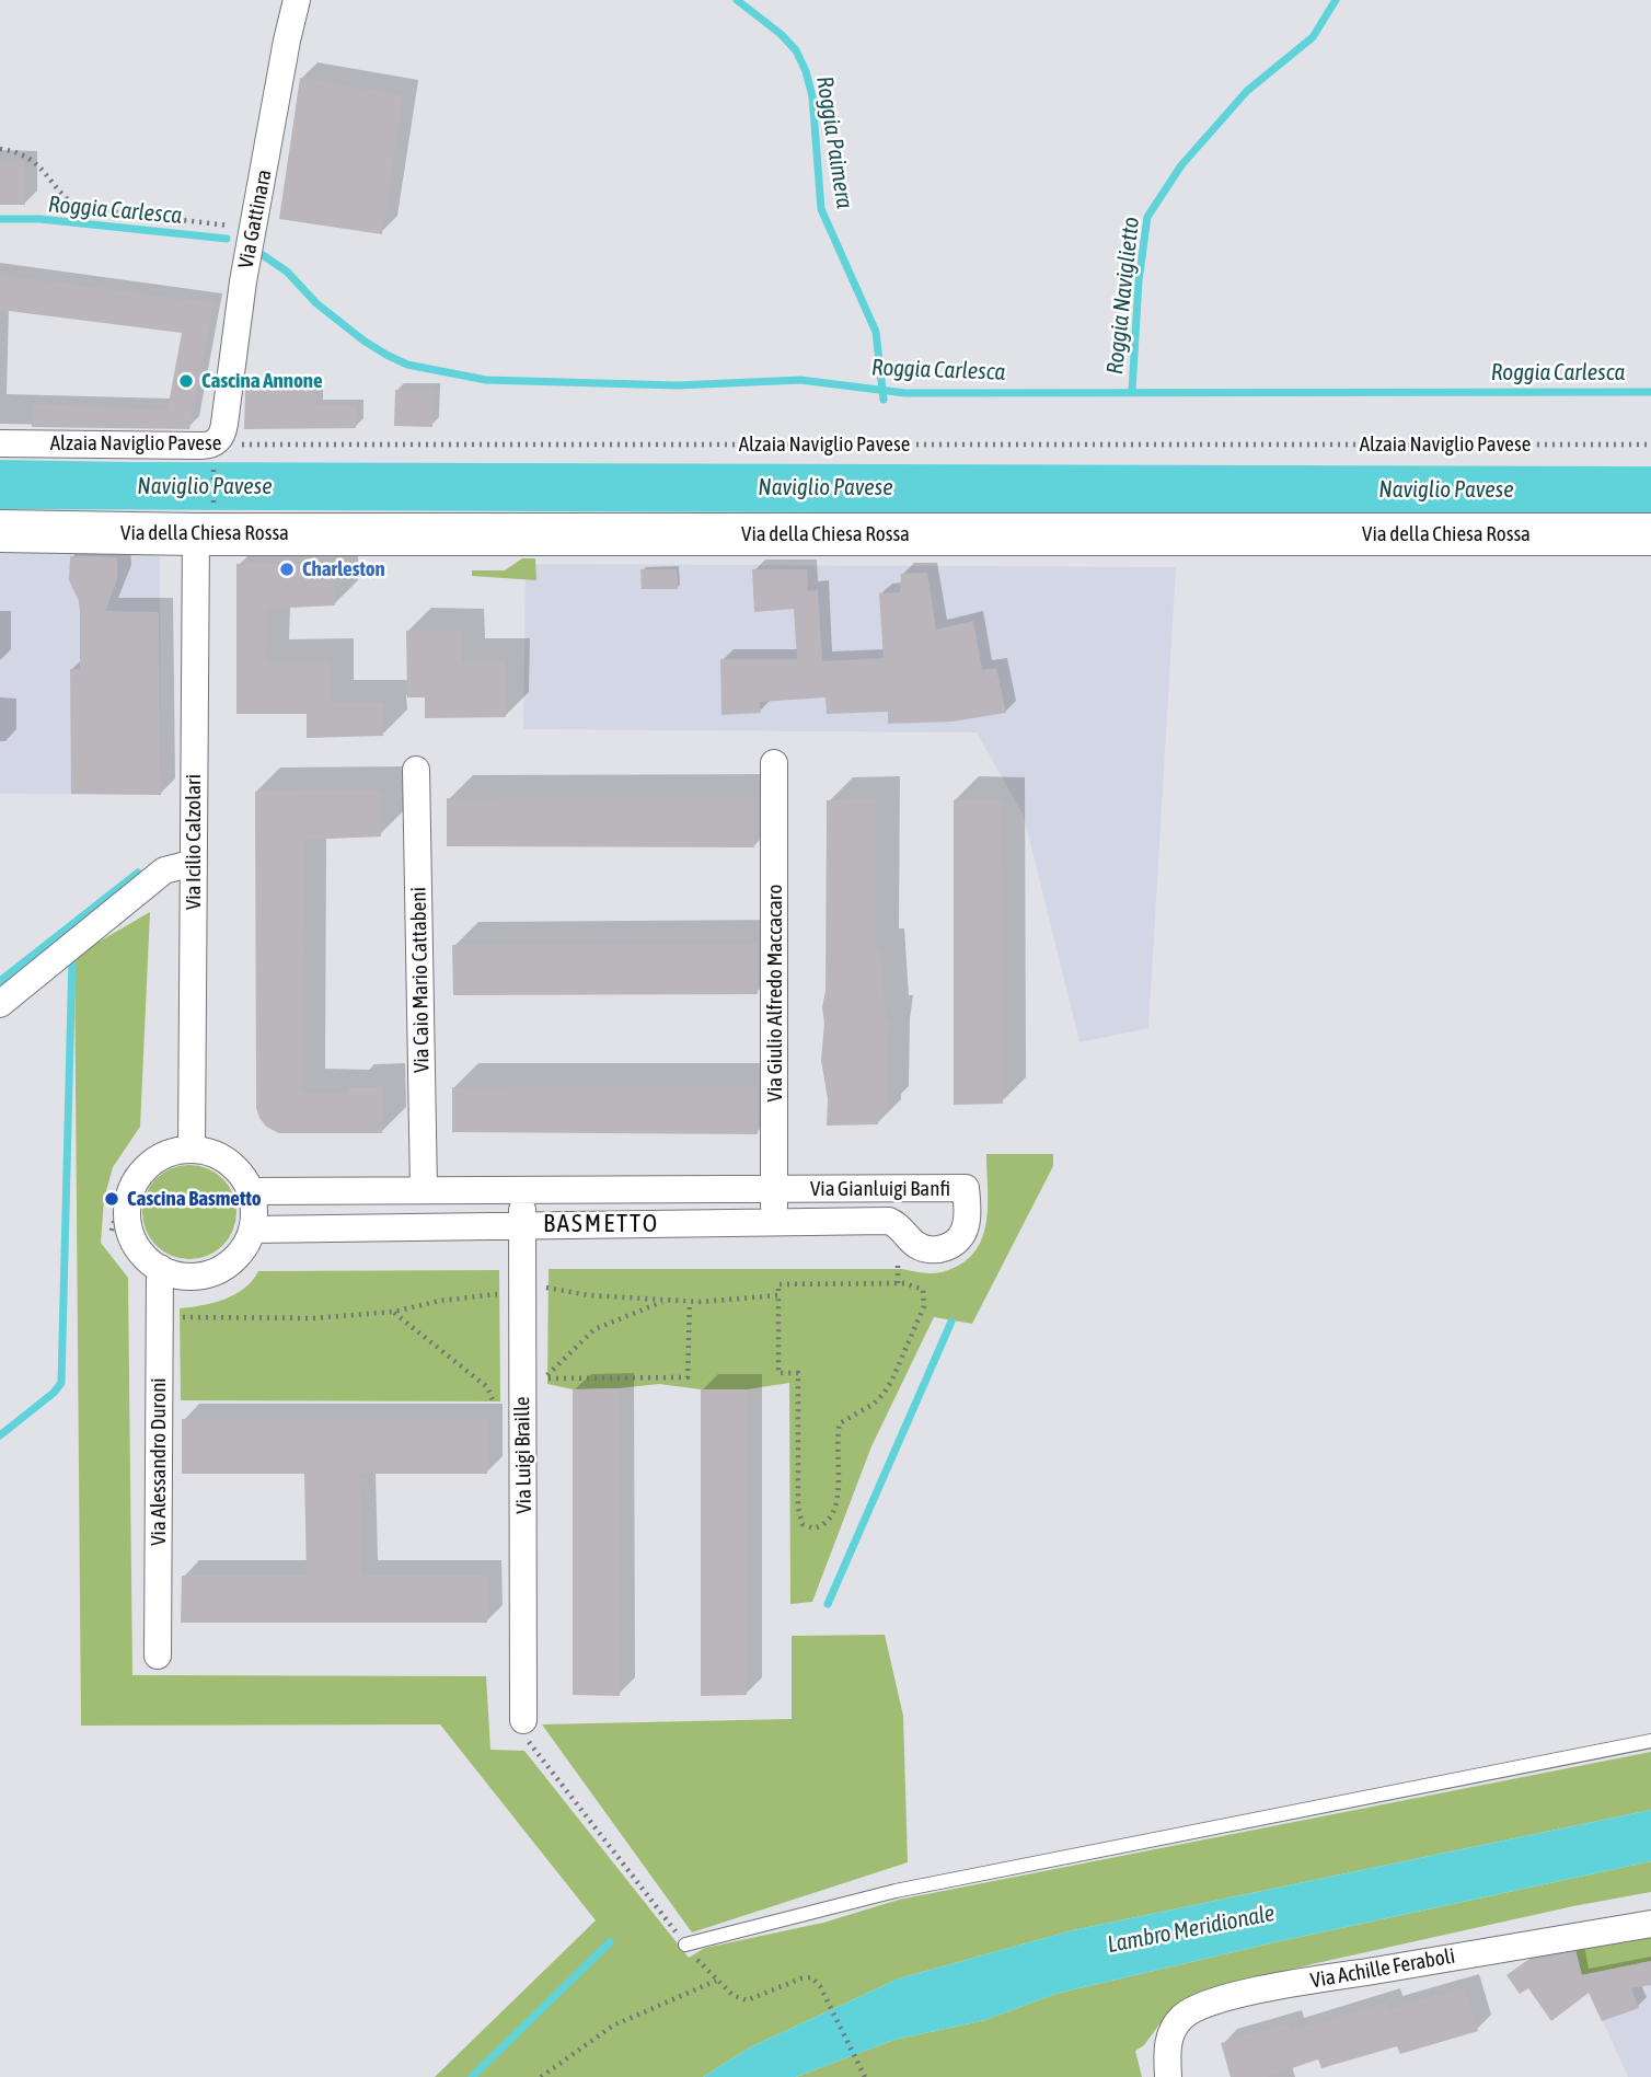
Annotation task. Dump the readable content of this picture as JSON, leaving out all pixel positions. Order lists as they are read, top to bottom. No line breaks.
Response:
{"streets":{"main road":["Via della Chiesa Rossa"],"street":["Via Gattinara","Alzaia Naviglio Pavese","Via Icilio Calzolari","Via Caio Mario Cattabeni","Via Giulio Alfredo Maccacaro","Via Gianluigi Banfi","Via Luigi Braille","Via Alessandro Duroni","Via Achille Feraboli"]},"crossings":[["Via Gattinara","Alzaia Naviglio Pavese"],["Via della Chiesa Rossa","Via Icilio Calzolari"],["Via Icilio Calzolari","Via Gianluigi Banfi"],["Via Icilio Calzolari","Via Alessandro Duroni"],["Via Caio Mario Cattabeni","Via Gianluigi Banfi"],["Via Giulio Alfredo Maccacaro","Via Gianluigi Banfi"],["Via Gianluigi Banfi","Via Luigi Braille"],["Via Gianluigi Banfi","Via Alessandro Duroni"]],"districts":["BASMETTO"],"water":["Roggia Paimera","Roggia Carlesca","Roggia Naviglietto","Naviglio Pavese","Lambro Meridionale"],"places":["Cascina Annone","Charleston","Cascina Basmetto"]}
